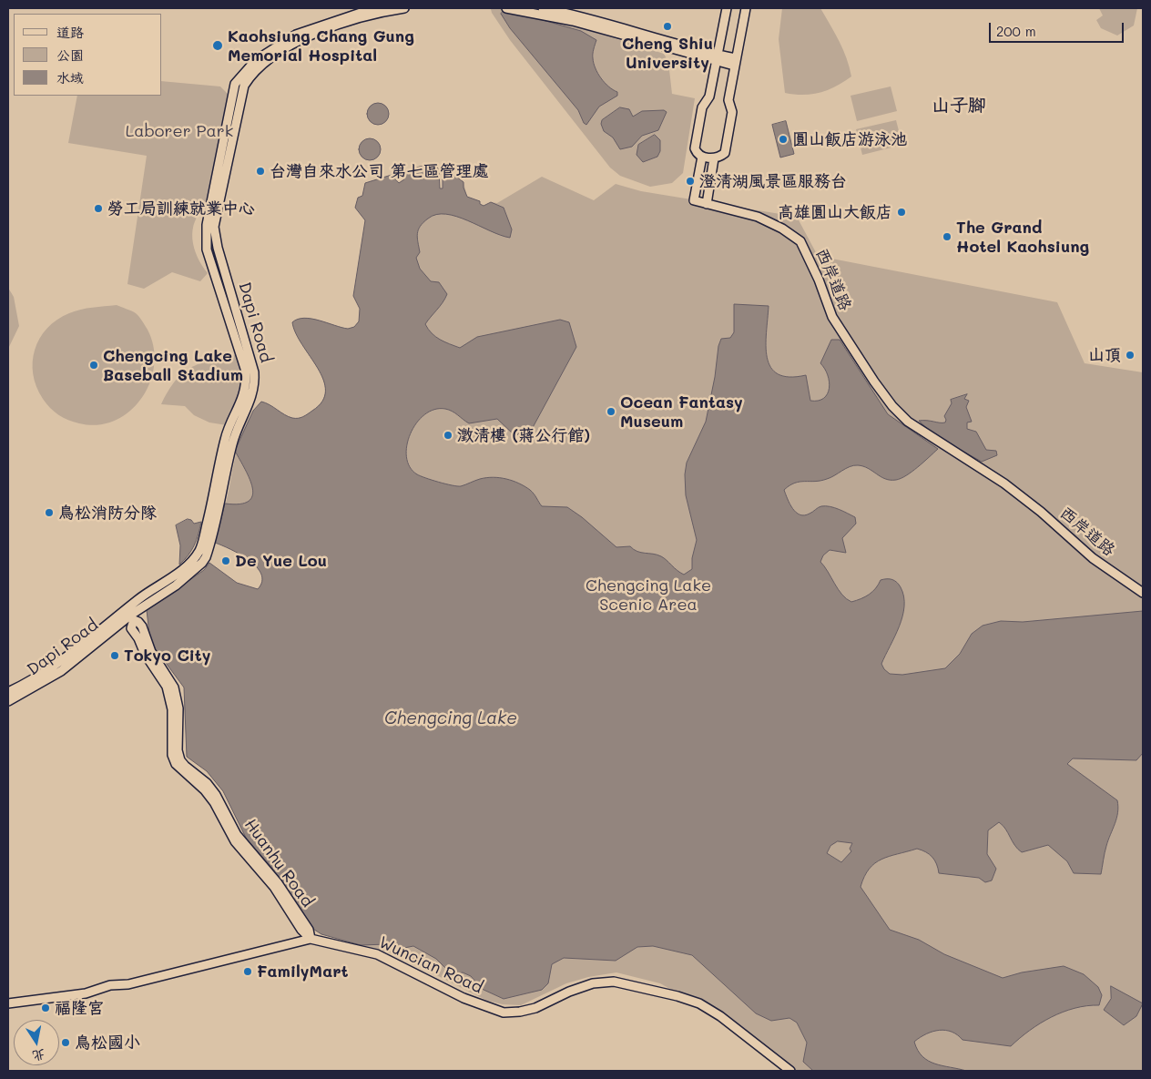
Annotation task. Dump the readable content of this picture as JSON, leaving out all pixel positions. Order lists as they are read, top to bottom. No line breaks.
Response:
{"streets":{"main road":["西岸道路","Dapi Road","Huanhu Road","Wuncian Road"]},"crossings":[["Huanhu Road","Wuncian Road"]],"districts":["山子腳"],"water":["Chengcing Lake"],"parks":["Laborer Park","Chengcing Lake Scenic Area"],"places":["Cheng Shiu University","Kaohsiung Chang Gung Memorial Hospital","圓山飯店游泳池","台灣自來水公司 第七區管理處","澄清湖風景區服務台","勞工局訓練就業中心","高雄圓山大飯店","The Grand Hotel Kaohsiung","山頂","Chengcing Lake Baseball Stadium","Ocean Fantasy Museum","澂清樓 (蔣公行館)","鳥松消防分隊","De Yue Lou","Tokyo City","FamilyMart","福隆宮","鳥松國小"],"legend":["道路","公園","水域"],"scale_bar":"200 m","north":"bottom"}
